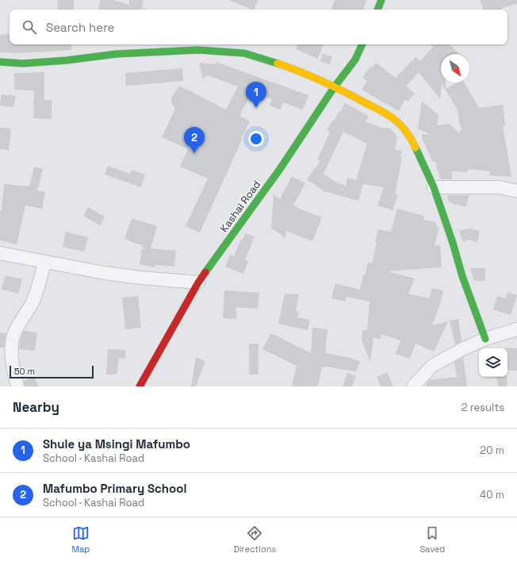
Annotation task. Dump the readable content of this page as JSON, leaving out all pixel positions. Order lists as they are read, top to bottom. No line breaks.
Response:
{"streets":{"street":["Kashai Road"]},"scale_bar":"50 m","north":"bottom right","page":{"search":"Search here","pins":["1","2"],"scale":"50 m","heading":["Nearby","2 results"],"list":[{"mark":"1","name":"Shule ya Msingi Mafumbo","note":"School · Kashai Road","value":"20 m"},{"mark":"2","name":"Mafumbo Primary School","note":"School · Kashai Road","value":"40 m"}],"nav":["Map","Directions","Saved"]}}
